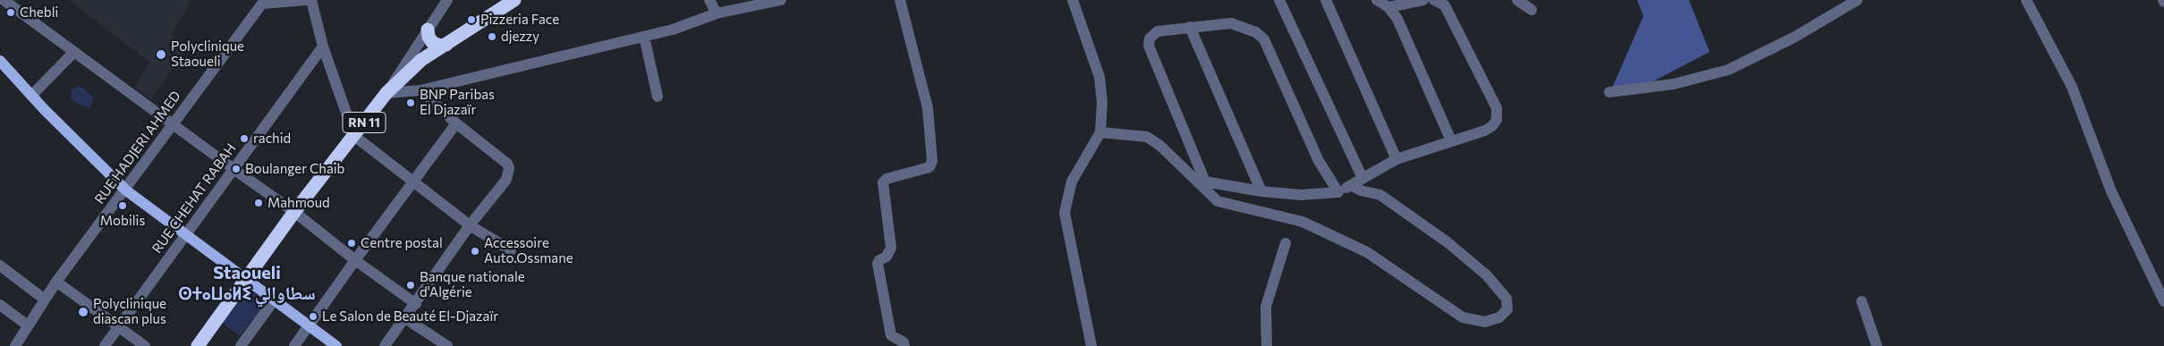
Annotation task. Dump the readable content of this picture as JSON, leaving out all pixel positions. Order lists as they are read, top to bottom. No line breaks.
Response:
{"streets":{"highway":["RN 11"],"street":["RUE HADJERI AHMED","RUE CHEHAT RABAH"]},"districts":["Staoueli ⵙⵜⴰⵡⴰⵍⵉ سطاوالي"],"places":["Chebli","Pizzeria Face","djezzy","Polyclinique Staoueli","BNP Paribas El Djazaïr","rachid","Boulanger Chaib","Mahmoud","Mobilis","Centre postal","Accessoire Auto.Ossmane","Banque nationale d'Algérie","Polyclinique diascan plus","Le Salon de Beauté El-Djazaïr"]}
